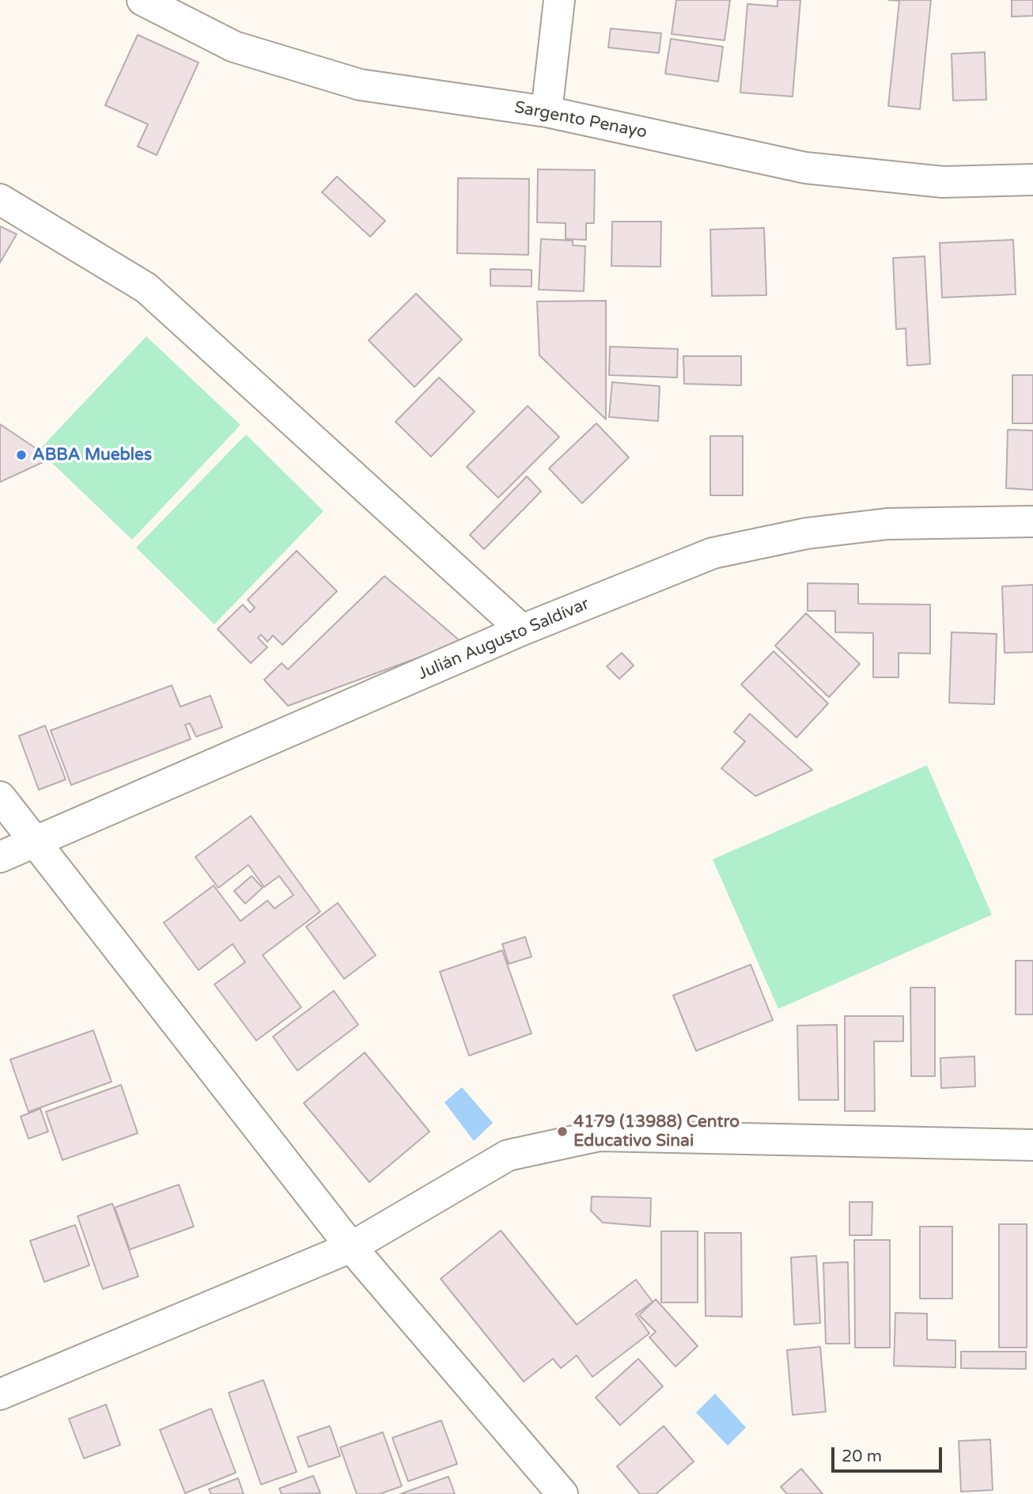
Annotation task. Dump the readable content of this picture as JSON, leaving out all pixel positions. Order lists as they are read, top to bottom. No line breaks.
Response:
{"streets":{"street":["Sargento Penayo","Julián Augusto Saldívar"]},"places":["ABBA Muebles","4179 (13988) Centro Educativo Sinai"],"scale_bar":"20 m"}
